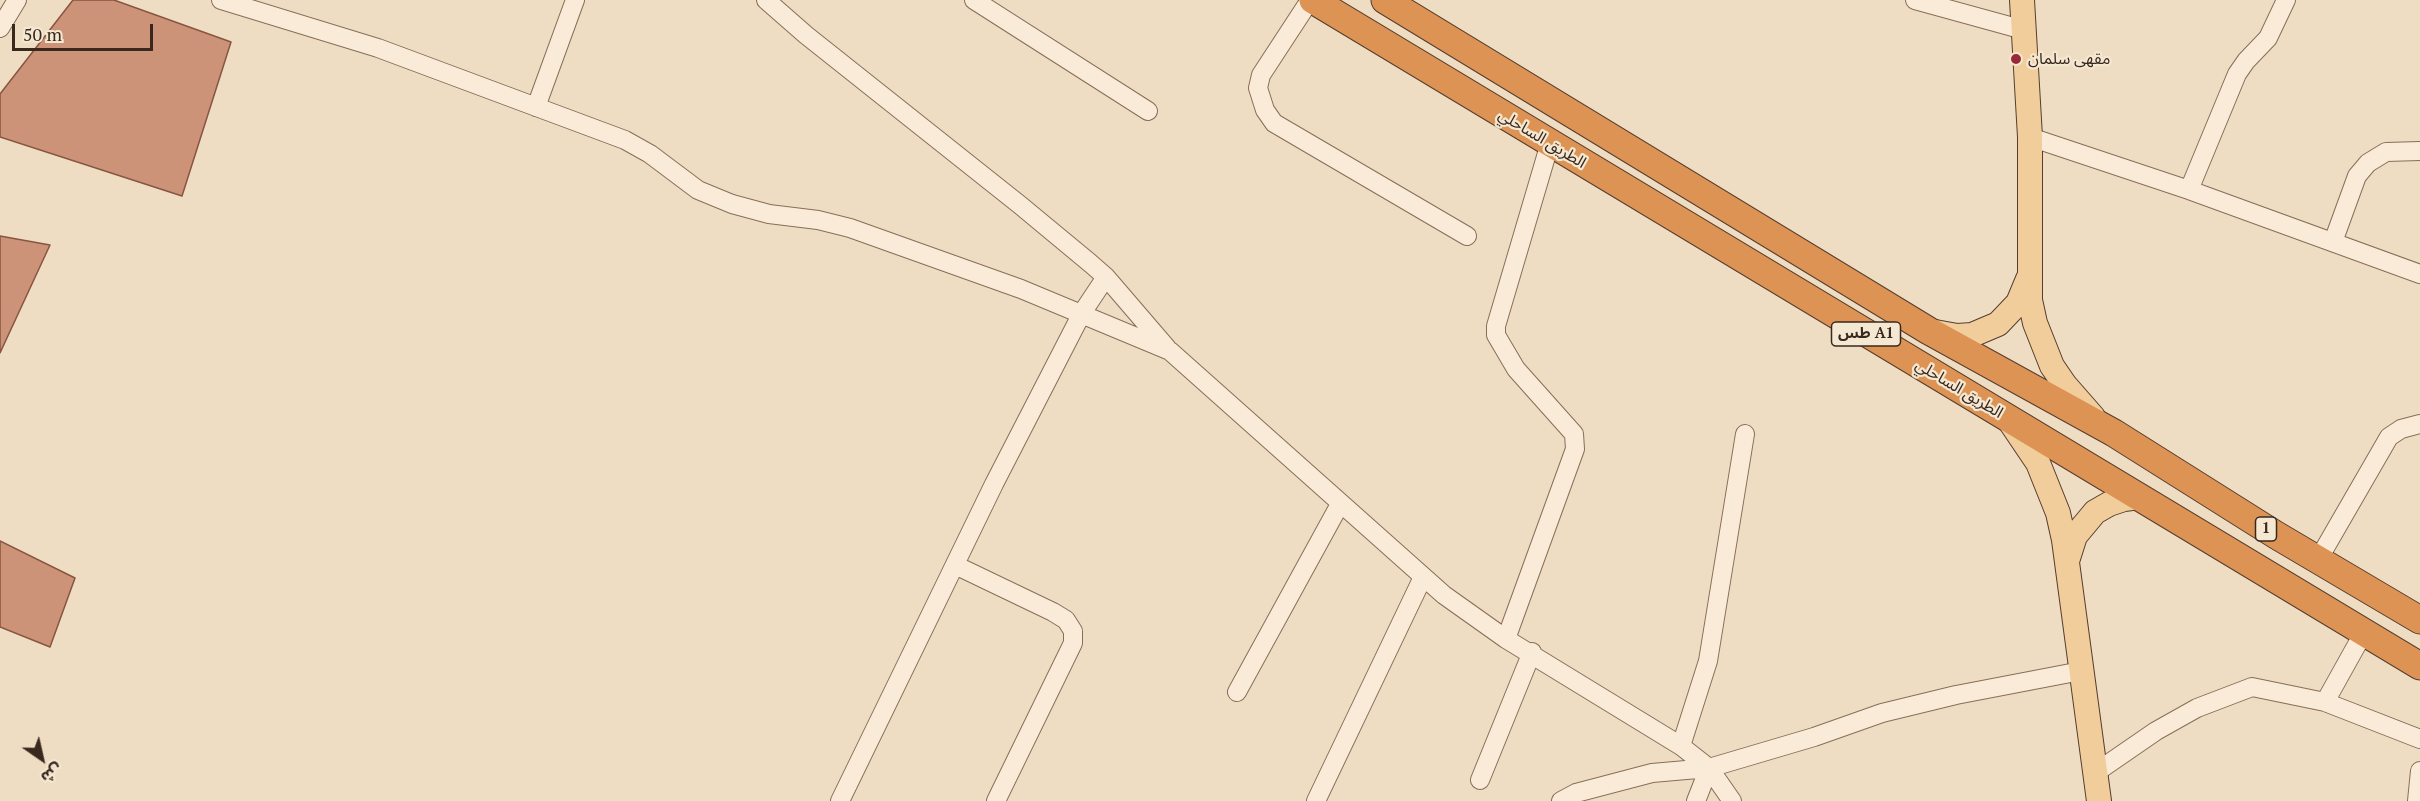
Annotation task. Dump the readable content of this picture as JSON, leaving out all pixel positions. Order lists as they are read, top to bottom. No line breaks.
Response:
{"streets":{"highway":["الطريق الساحلي","طس A1","1"]},"crossings":[["طس A1","1"]],"places":["مقهى سلمان"],"scale_bar":"50 m","north":"bottom right"}
